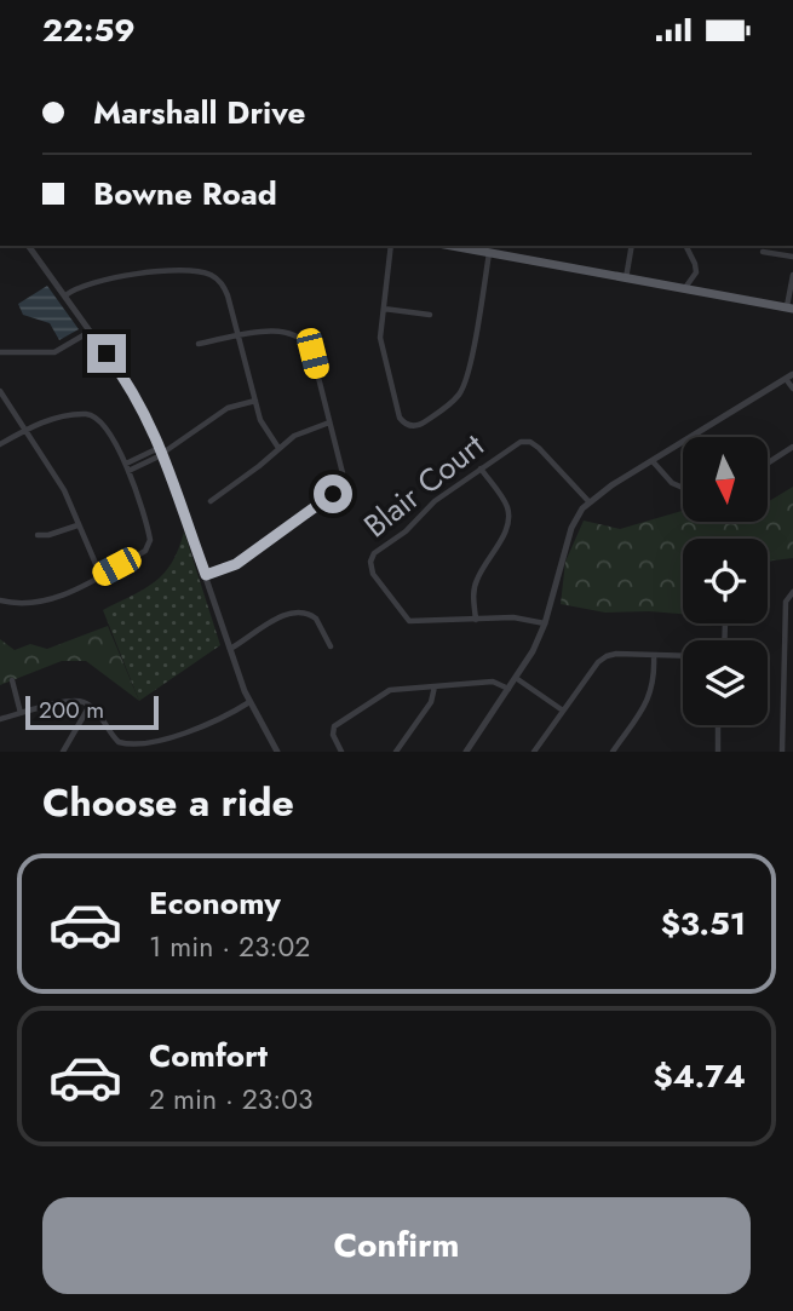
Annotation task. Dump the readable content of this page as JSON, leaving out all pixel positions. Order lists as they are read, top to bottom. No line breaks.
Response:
{"streets":{"street":["Blair Court"]},"scale_bar":"200 m","north":"bottom","page":{"status":"22:59","banner":["Marshall Drive","Bowne Road"],"scale":"200 m","heading":"Choose a ride","list":[{"name":"Economy","note":"1 min · 23:02","value":"$3.51"},{"name":"Comfort","note":"2 min · 23:03","value":"$4.74"}],"buttons":"Confirm"}}
